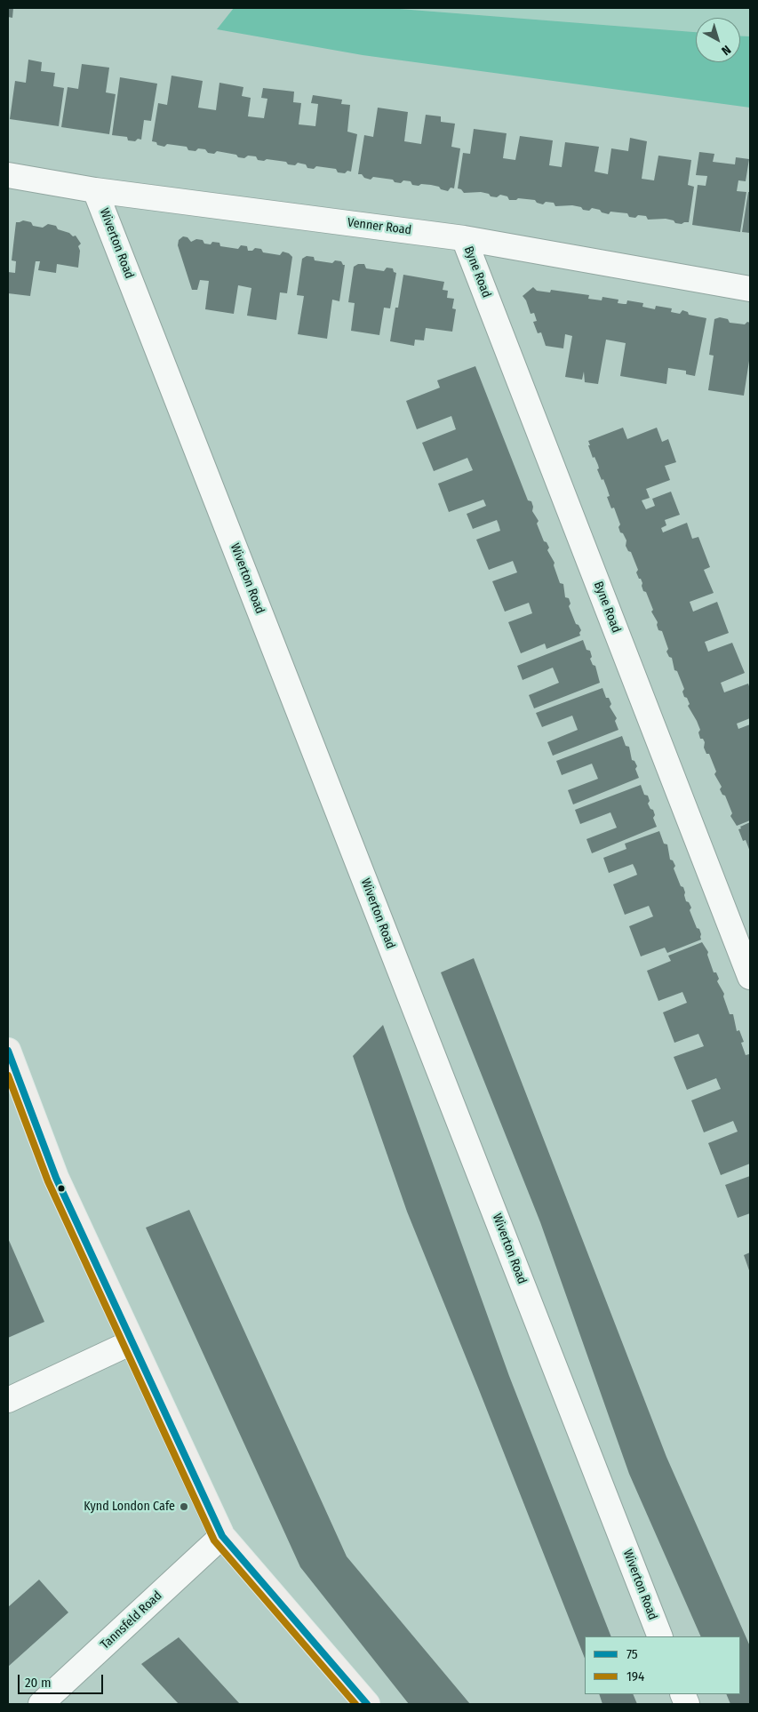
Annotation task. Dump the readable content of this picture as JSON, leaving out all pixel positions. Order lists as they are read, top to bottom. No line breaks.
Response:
{"streets":{"street":["Venner Road","Wiverton Road","Byne Road","Tannsfeld Road"]},"crossings":[["Venner Road","Wiverton Road"],["Venner Road","Byne Road"]],"places":["Kynd London Cafe"],"lines":["transit line 75","transit line 194"],"legend":["75","194"],"scale_bar":"20 m","north":"bottom right"}
